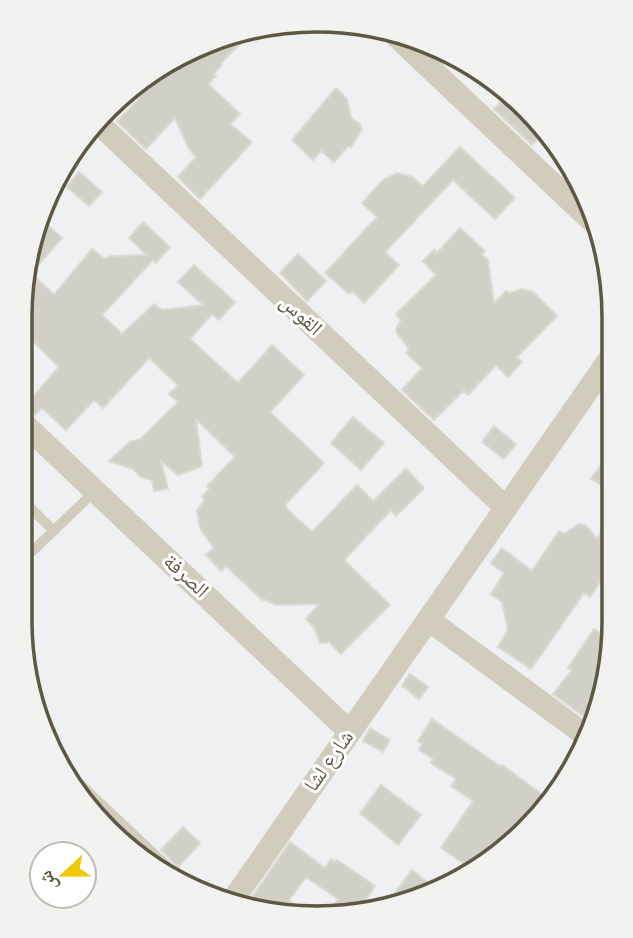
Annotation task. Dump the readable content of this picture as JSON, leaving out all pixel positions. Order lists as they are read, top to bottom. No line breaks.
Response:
{"streets":{"street":["القوس","الصرفة","شارع لشا"]},"crossings":[["القوس","شارع لشا"],["الصرفة","شارع لشا"]],"north":"left"}
